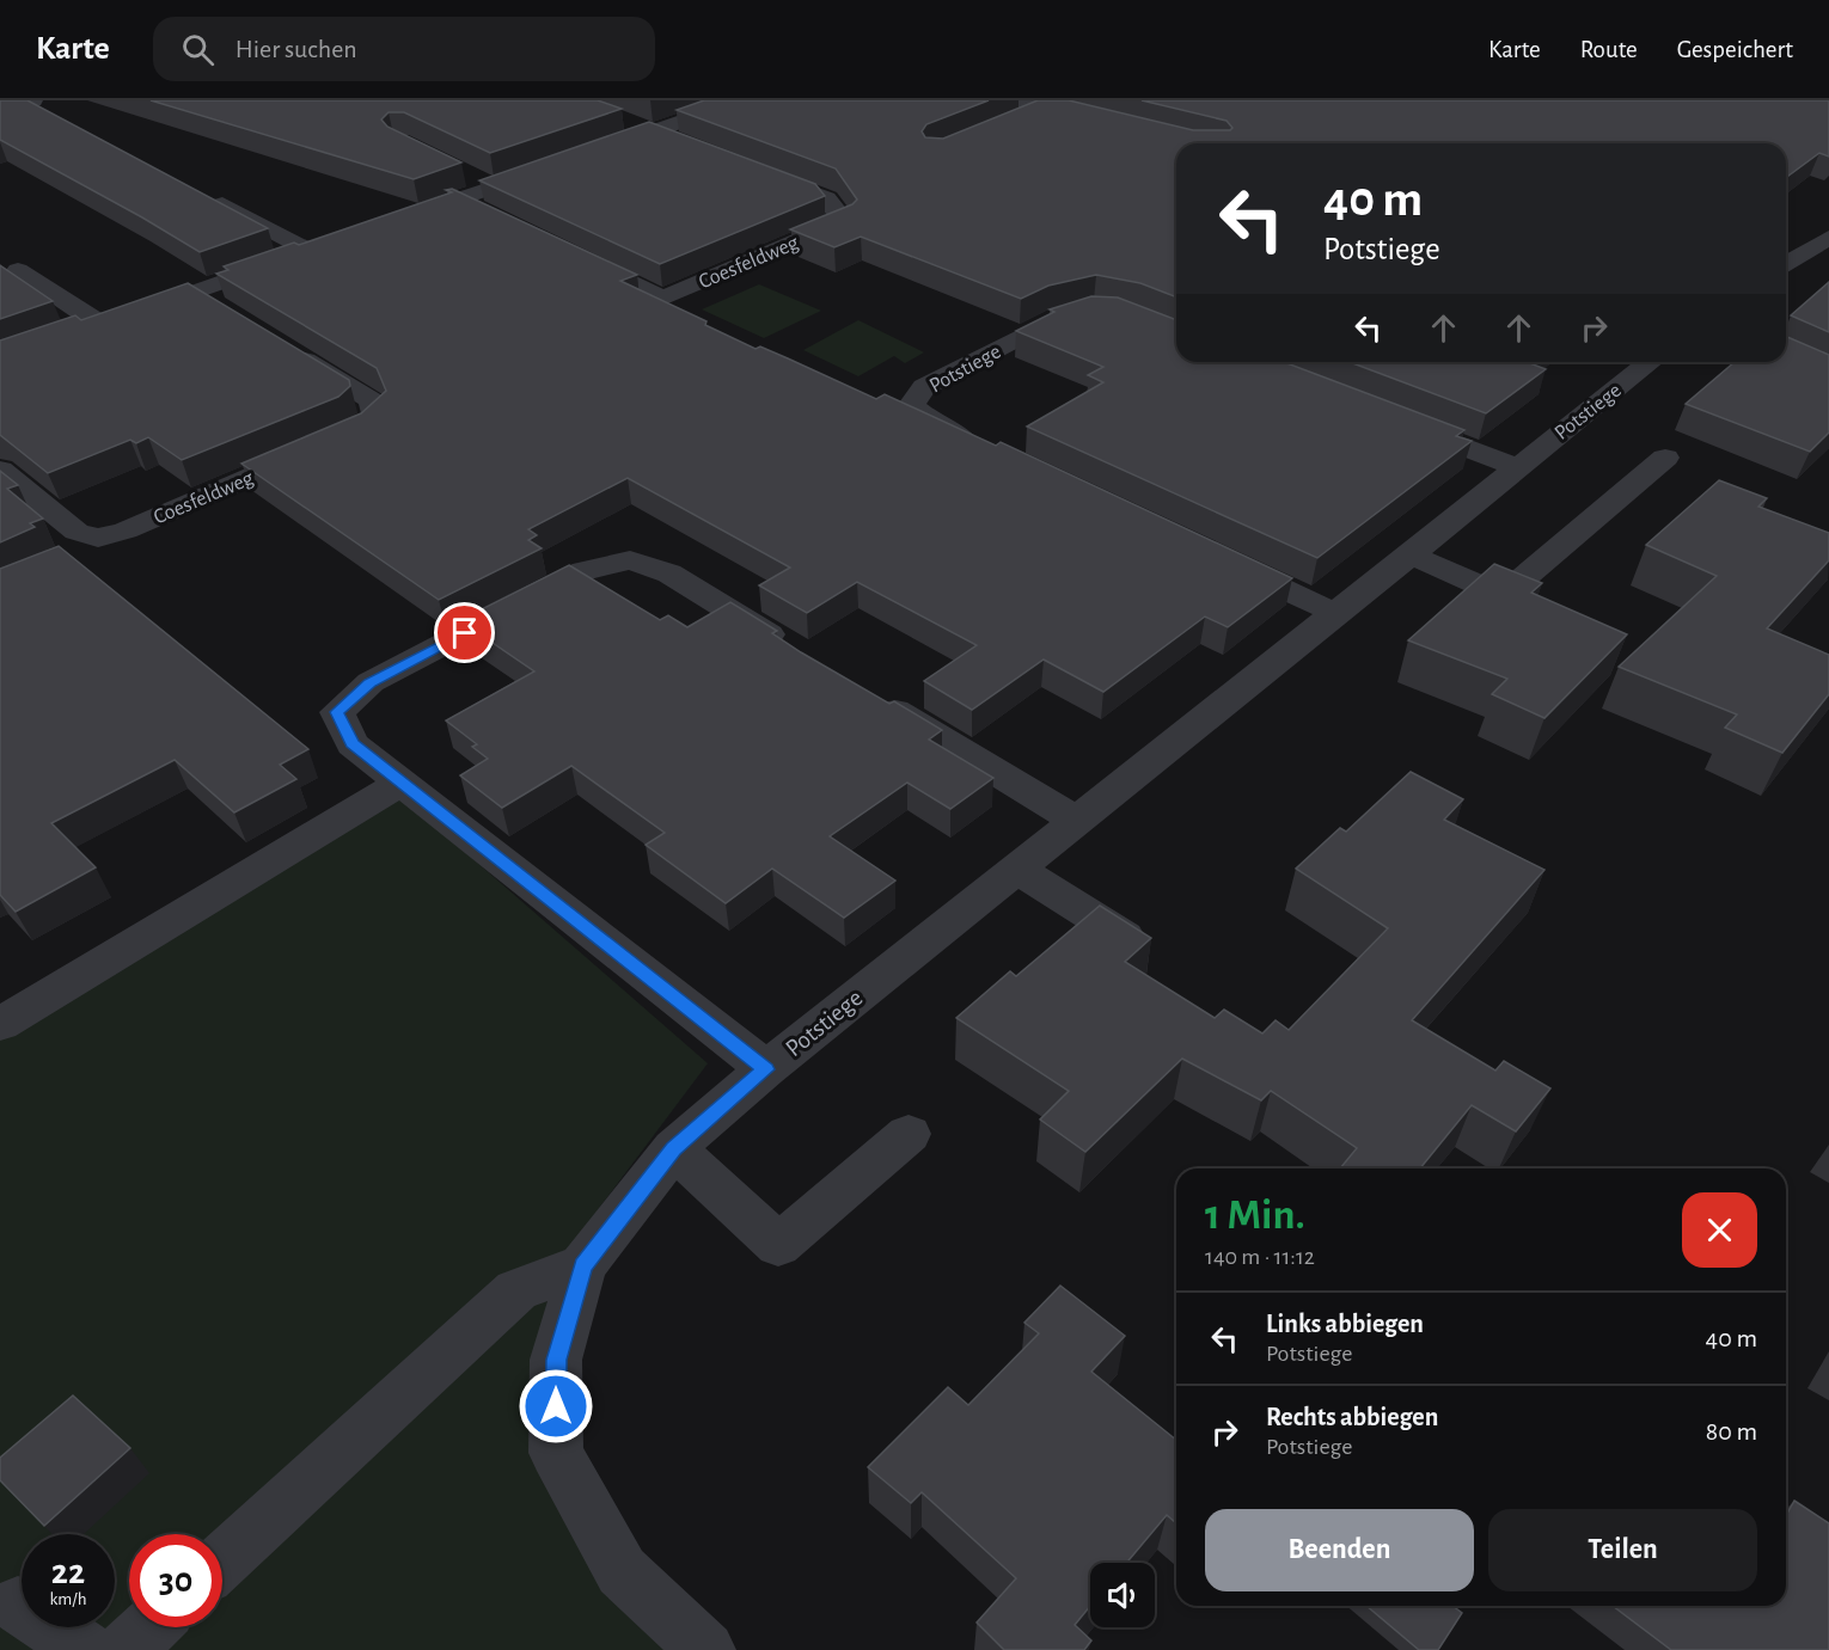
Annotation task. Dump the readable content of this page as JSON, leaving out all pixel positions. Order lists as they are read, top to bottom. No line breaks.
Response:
{"streets":{"street":["Coesfeldweg","Potstiege"]},"page":{"header":"Karte","search":"Hier suchen","nav":["Karte","Route","Gespeichert"],"turn":["40 m","Potstiege"],"heading":["1 Min.","140 m · 11:12"],"list":[{"name":"Links abbiegen","note":"Potstiege","value":"40 m"},{"name":"Rechts abbiegen","note":"Potstiege","value":"80 m"}],"buttons":["Beenden","Teilen"],"speed":"22 km/h","limit":"30"}}
